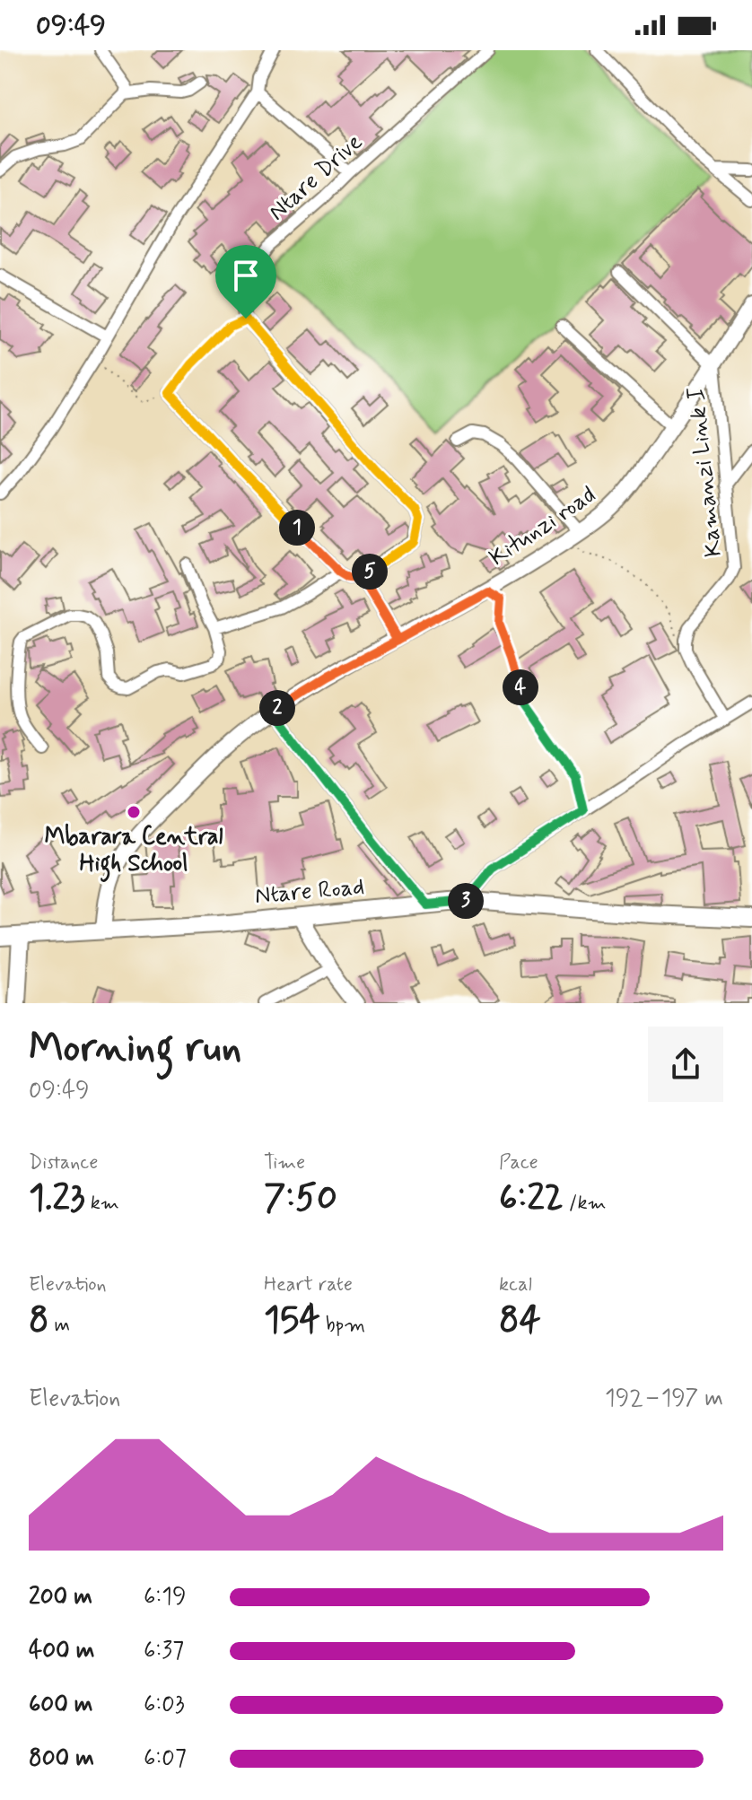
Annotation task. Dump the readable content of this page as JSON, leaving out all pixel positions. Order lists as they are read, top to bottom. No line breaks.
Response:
{"streets":{"main road":["Ntare Road"],"street":["Ntare Drive","Kamanzi Link I","Kitunzi road"]},"crossings":[["Kamanzi Link I","Kitunzi road"],["Kitunzi road","Ntare Road"]],"places":["Mbarara Central High School"],"page":{"status":"09:49","pins":["1","5","4","2","3"],"heading":["Morning run","09:49"],"stats":[["Distance","1.23 km"],["Time","7:50"],["Pace","6:22 /km"],["Elevation","8 m"],["Heart rate","154 bpm"],["kcal","84"]],"chart":["Elevation","192–197 m"],"list":[{"name":"200 m","note":"6:19"},{"name":"400 m","note":"6:37"},{"name":"600 m","note":"6:03"},{"name":"800 m","note":"6:07"}]}}
